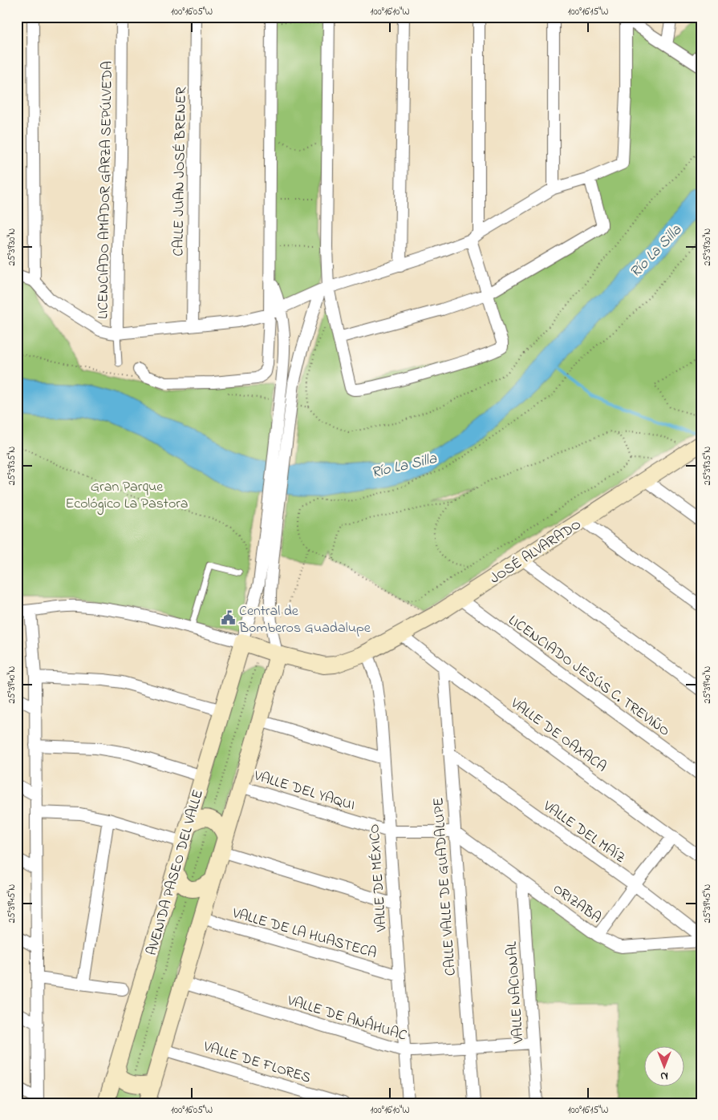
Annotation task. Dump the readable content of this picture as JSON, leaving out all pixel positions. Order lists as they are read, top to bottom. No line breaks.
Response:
{"streets":{"street":["CALLE JUAN JOSÉ BRENER","LICENCIADO AMADOR GARZA SEPÚLVEDA","JOSÉ ALVARADO","LICENCIADO JESÚS C. TREVIÑO","VALLE DE OAXACA","VALLE DEL YAQUI","VALLE DEL MAÍZ","AVENIDA PASEO DEL VALLE","VALLE DE MÉXICO","CALLE VALLE DE GUADALUPE","ORIZABA","VALLE DE LA HUASTECA","VALLE NACIONAL","VALLE DE ANÁHUAC","VALLE DE FLORES"]},"crossings":[["JOSÉ ALVARADO","LICENCIADO JESÚS C. TREVIÑO"],["JOSÉ ALVARADO","VALLE DE OAXACA"],["JOSÉ ALVARADO","AVENIDA PASEO DEL VALLE"],["JOSÉ ALVARADO","VALLE DE MÉXICO"],["VALLE DE OAXACA","CALLE VALLE DE GUADALUPE"],["VALLE DEL YAQUI","VALLE DE MÉXICO"],["VALLE DEL YAQUI","CALLE VALLE DE GUADALUPE"],["VALLE DEL YAQUI","ORIZABA"],["VALLE DEL MAÍZ","CALLE VALLE DE GUADALUPE"],["VALLE DE MÉXICO","VALLE DE LA HUASTECA"],["VALLE DE MÉXICO","VALLE DE ANÁHUAC"],["CALLE VALLE DE GUADALUPE","ORIZABA"],["CALLE VALLE DE GUADALUPE","VALLE DE ANÁHUAC"],["ORIZABA","VALLE NACIONAL"],["VALLE NACIONAL","VALLE DE ANÁHUAC"]],"water":["Río La Silla"],"parks":["Gran Parque Ecológico La Pastora"],"places":{"public building":["Central de Bomberos Guadalupe"]},"north":"bottom","coordinates":["100°16'05\"W","100°16'10\"W","100°16'15\"W","25°39'30\"N","25°39'35\"N","25°39'40\"N","25°39'45\"N"]}
